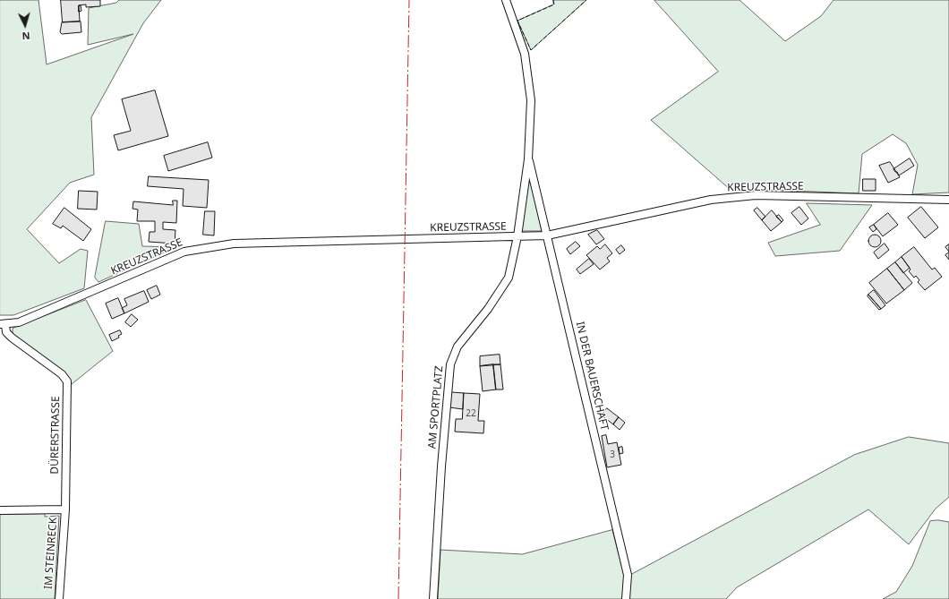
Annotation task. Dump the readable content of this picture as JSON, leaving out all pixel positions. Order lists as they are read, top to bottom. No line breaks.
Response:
{"streets":{"street":["KREUZSTRASSE","IN DER BAUERSCHAFT","AM SPORTPLATZ","DÜRERSTRASSE","IM STEINRECK"]},"crossings":[["KREUZSTRASSE","IN DER BAUERSCHAFT"],["KREUZSTRASSE","AM SPORTPLATZ"],["KREUZSTRASSE","DÜRERSTRASSE"],["IN DER BAUERSCHAFT","AM SPORTPLATZ"],["DÜRERSTRASSE","IM STEINRECK"]],"house_numbers":["22","3"],"north":"bottom"}
